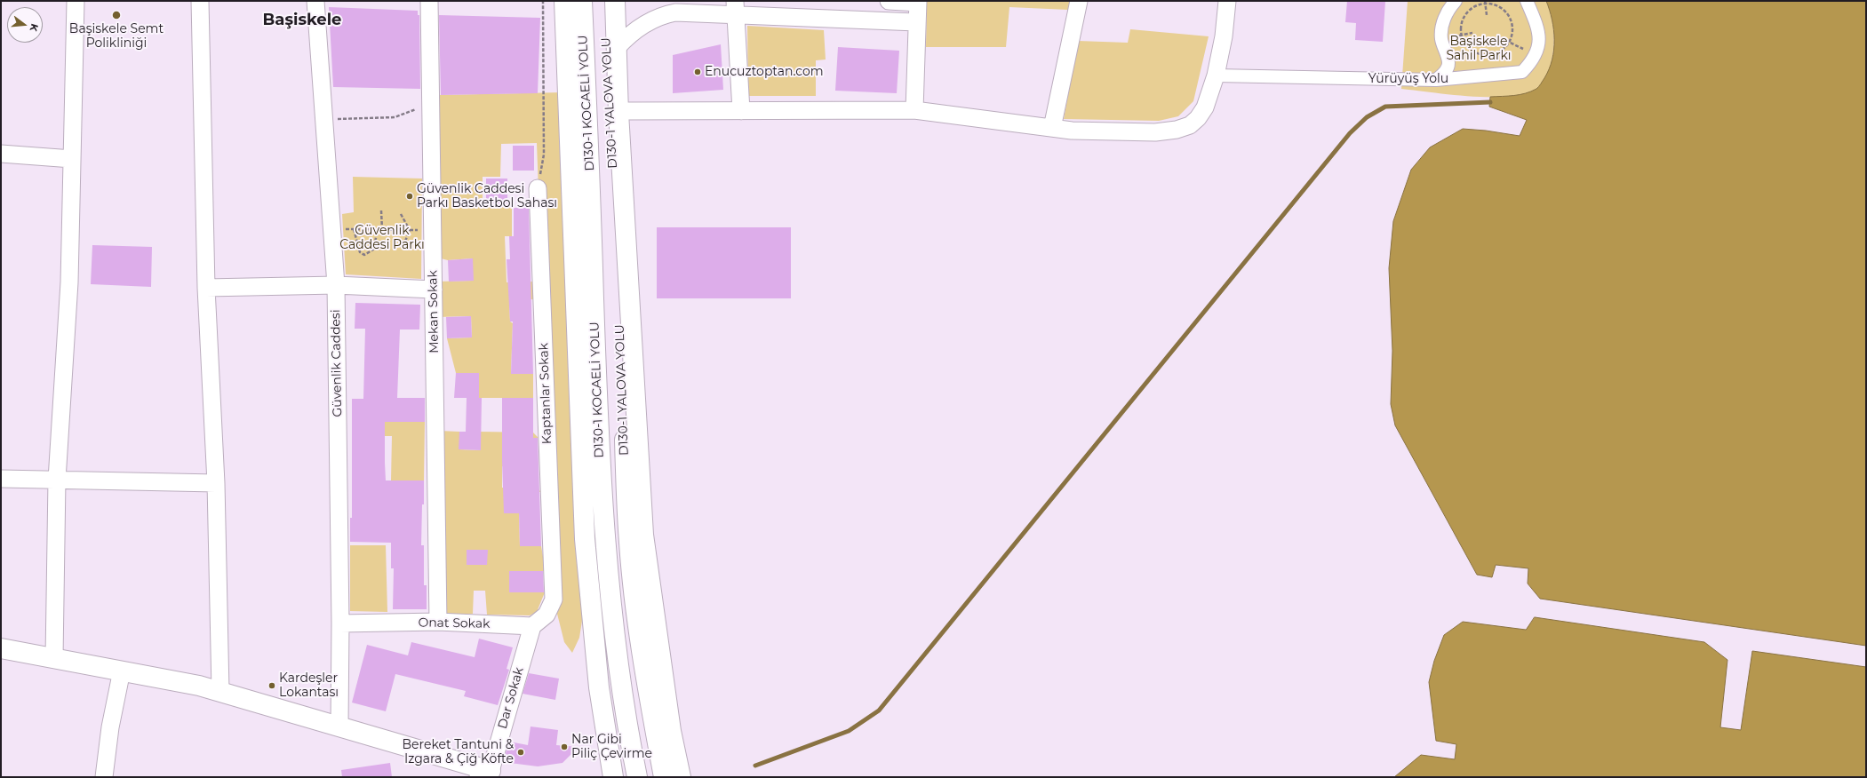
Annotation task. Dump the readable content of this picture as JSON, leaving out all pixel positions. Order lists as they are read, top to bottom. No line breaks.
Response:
{"streets":{"main road":["D130-1 KOCAELİ YOLU","D130-1 YALOVA YOLU"],"street":["Yürüyüş Yolu","Mekan Sokak","Güvenlik Caddesi","Kaptanlar Sokak","Onat Sokak","Dar Sokak"]},"crossings":[["Mekan Sokak","Onat Sokak"],["Güvenlik Caddesi","Onat Sokak"],["Kaptanlar Sokak","Onat Sokak"],["Kaptanlar Sokak","Dar Sokak"],["Onat Sokak","Dar Sokak"]],"districts":["Başiskele"],"parks":["Başiskele Sahil Parkı","Güvenlik Caddesi Parkı"],"places":["Başiskele Semt Polikliniği","Enucuztoptan.com","Güvenlik Caddesi Parkı Basketbol Sahası","Kardeşler Lokantası","Nar Gibi Piliç Çevirme","Bereket Tantuni & Izgara & Çiğ Köfte"],"north":"right"}
